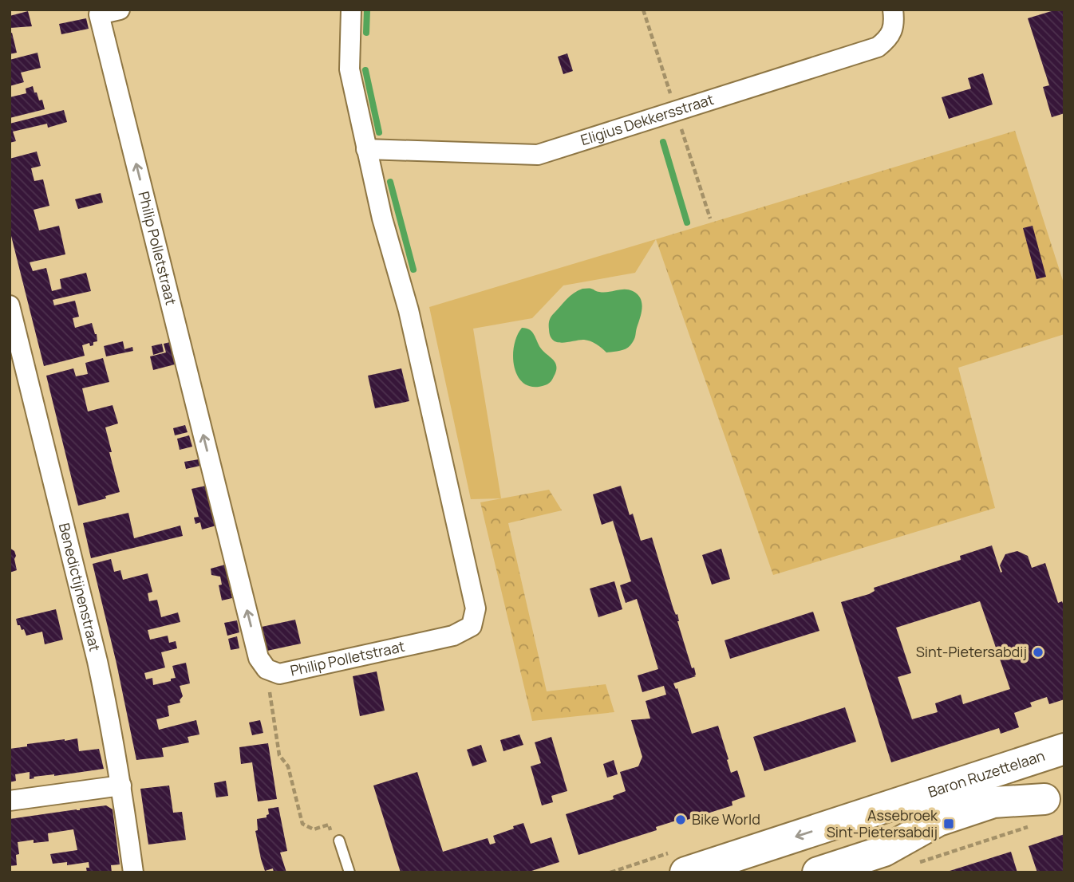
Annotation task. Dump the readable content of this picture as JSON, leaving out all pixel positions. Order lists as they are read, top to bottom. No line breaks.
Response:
{"streets":{"main road":["Baron Ruzettelaan"],"street":["Eligius Dekkersstraat","Philip Polletstraat","Benedictijnenstraat"]},"crossings":[["Eligius Dekkersstraat","Philip Polletstraat"]],"one_way":["Philip Polletstraat"],"places":{"other":["Sint-Pietersabdij","Bike World"],"transit":["Assebroek Sint-Pietersabdij"]}}
